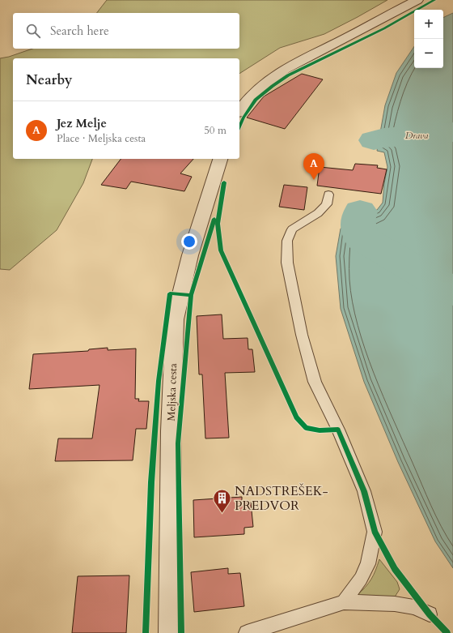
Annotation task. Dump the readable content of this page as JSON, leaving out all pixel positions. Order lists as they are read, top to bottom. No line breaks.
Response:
{"streets":{"street":["Meljska cesta"]},"water":["Drava"],"places":{"building":["NADSTREŠEK- PREDVOR"]},"page":{"map_buttons":["+","−"],"search":"Search here","heading":"Nearby","list":[{"mark":"A","name":"Jez Melje","note":"Place · Meljska cesta","value":"50 m"}],"pins":"A"}}
